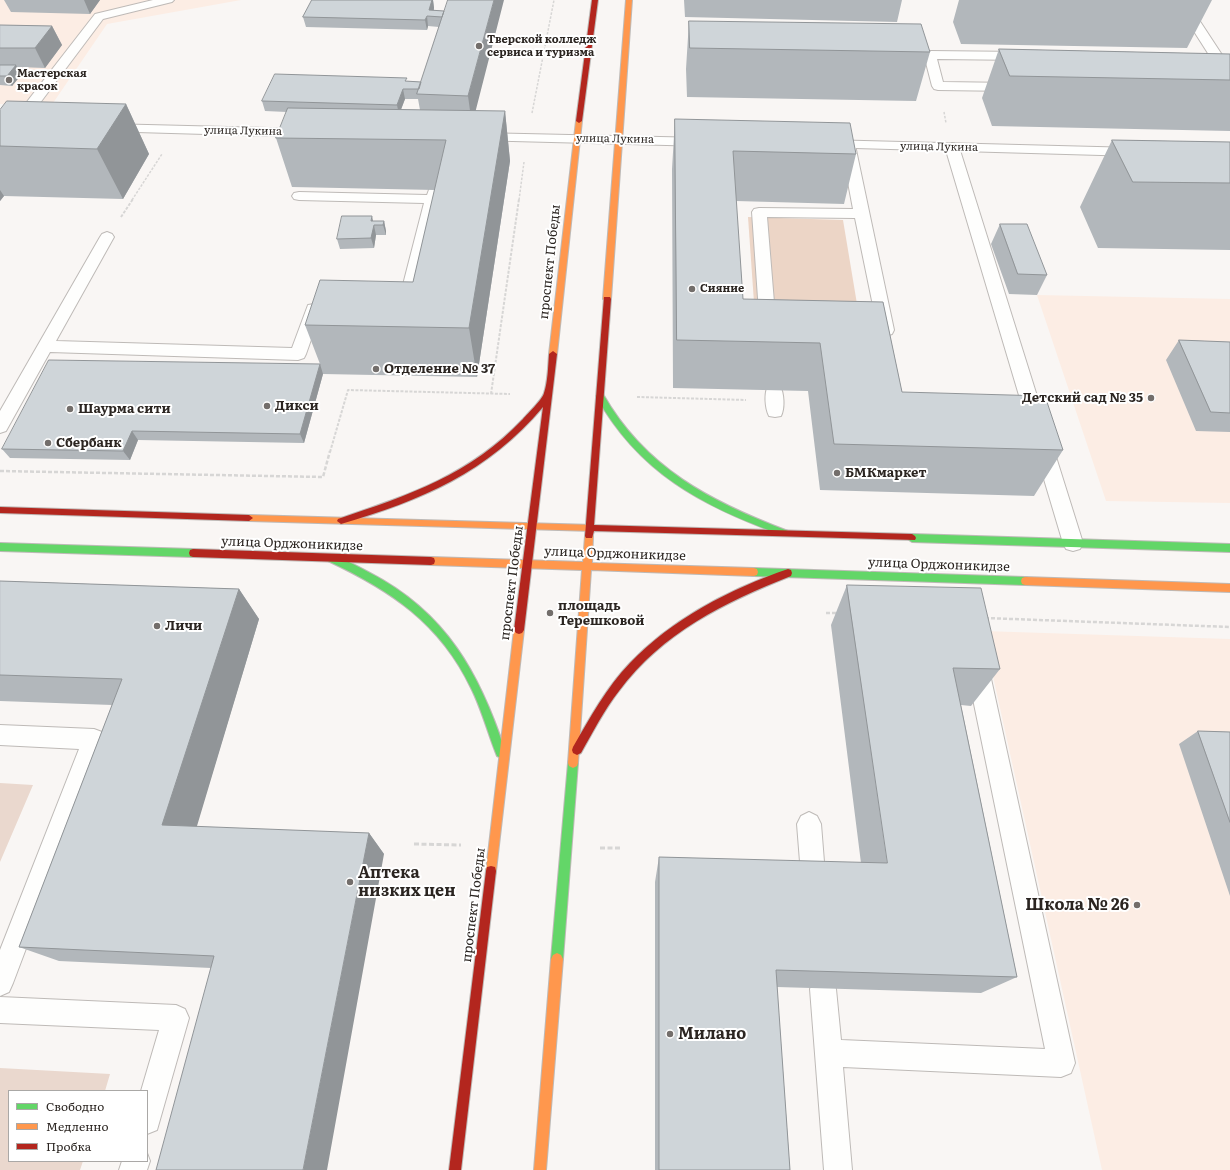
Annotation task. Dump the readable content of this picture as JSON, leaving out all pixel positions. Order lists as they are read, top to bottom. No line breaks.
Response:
{"streets":{"main road":["проспект Победы","улица Орджоникидзе"],"street":["улица Лукина"]},"crossings":[["улица Лукина","проспект Победы"],["проспект Победы","улица Орджоникидзе"]],"places":["Тверской колледж сервиса и туризма","Мастерская красок","Сияние","Отделение № 37","Детский сад № 35","Дикси","Шаурма сити","Сбербанк","БМКмаркет","площадь Терешковой","Личи","Аптека низких цен","Школа № 26","Милано"],"legend":["Свободно","Медленно","Пробка"]}
